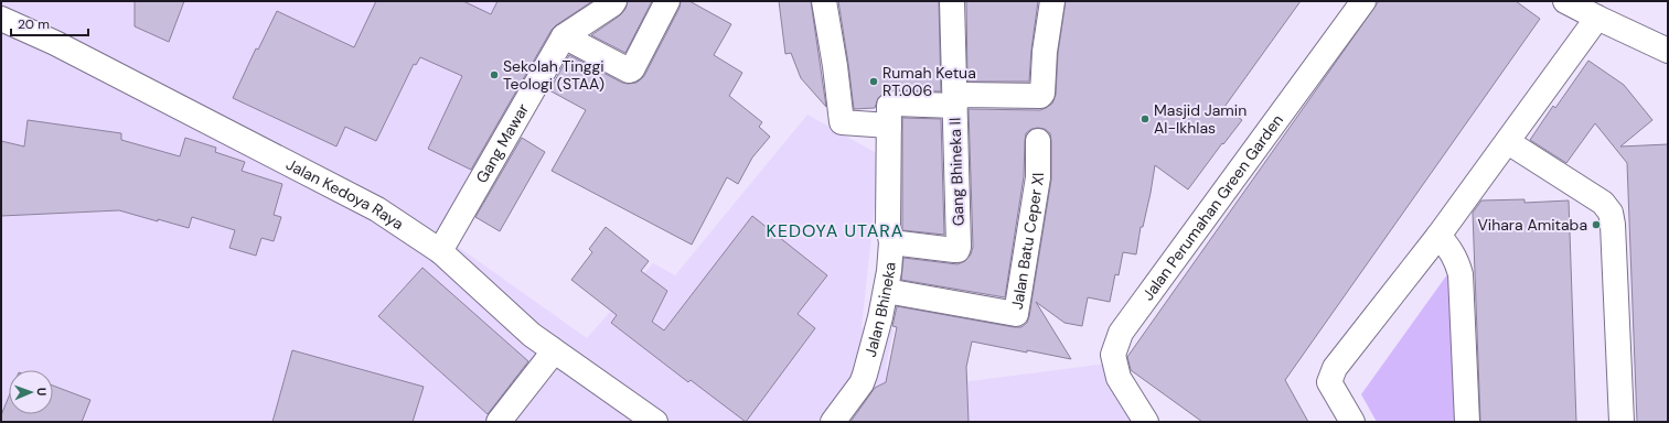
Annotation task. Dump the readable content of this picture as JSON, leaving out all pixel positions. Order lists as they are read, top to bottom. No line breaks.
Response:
{"streets":{"street":["Gang Mawar","Gang Bhineka II","Jalan Kedoya Raya","Jalan Perumahan Green Garden","Jalan Batu Ceper XI","Jalan Bhineka"]},"crossings":[["Gang Mawar","Jalan Kedoya Raya"],["Gang Bhineka II","Jalan Bhineka"],["Jalan Batu Ceper XI","Jalan Bhineka"]],"districts":["KEDOYA UTARA"],"places":["Sekolah Tinggi Teologi (STAA)","Rumah Ketua RT.006","Masjid Jamin Al-Ikhlas","Vihara Amitaba"],"scale_bar":"20 m","north":"right"}
